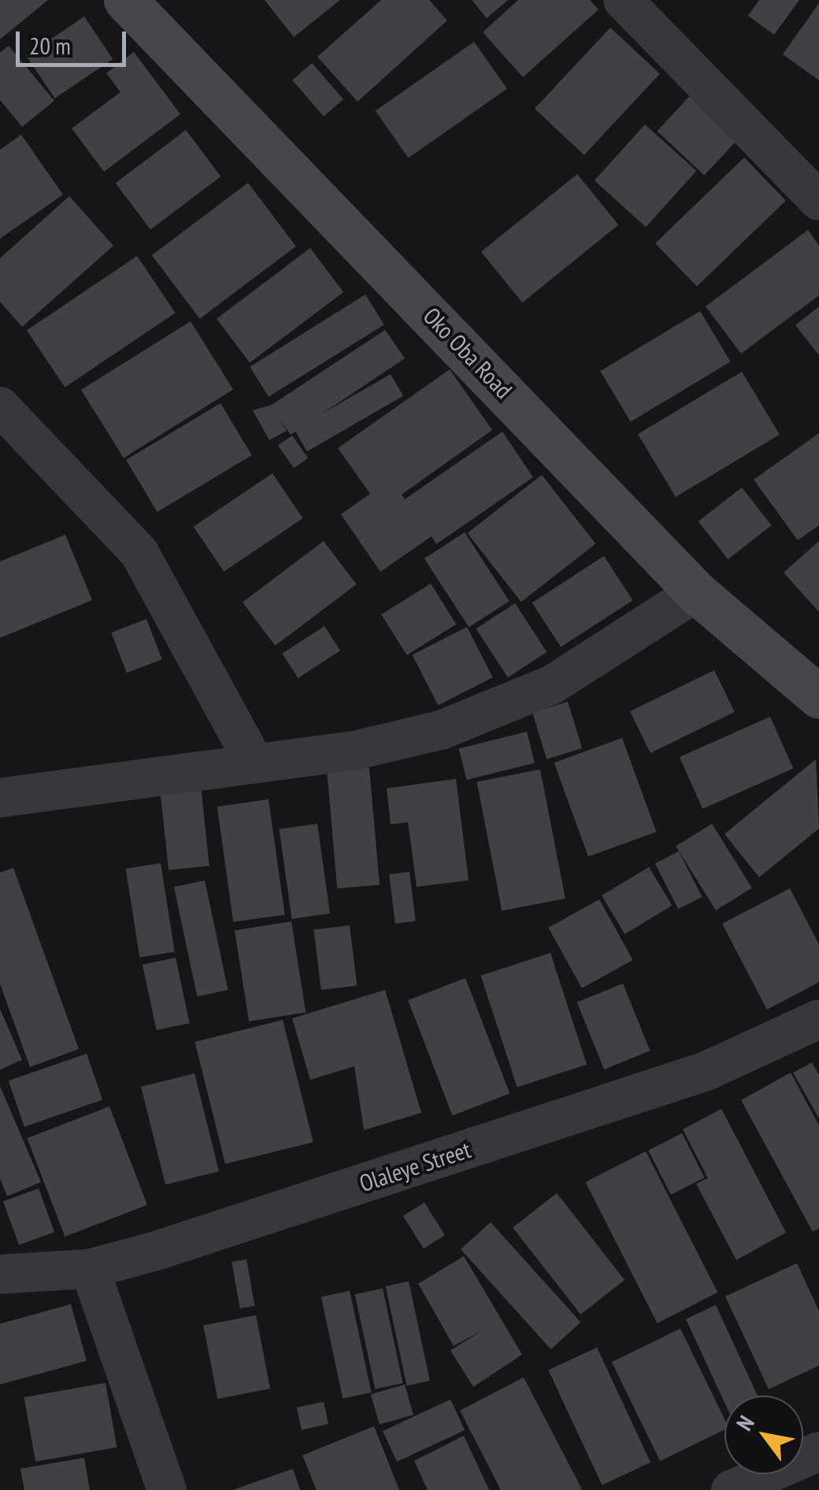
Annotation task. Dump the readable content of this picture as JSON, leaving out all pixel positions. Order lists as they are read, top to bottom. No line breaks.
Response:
{"streets":{"street":["Oko Oba Road","Olaleye Street"]},"scale_bar":"20 m","north":"top left"}
